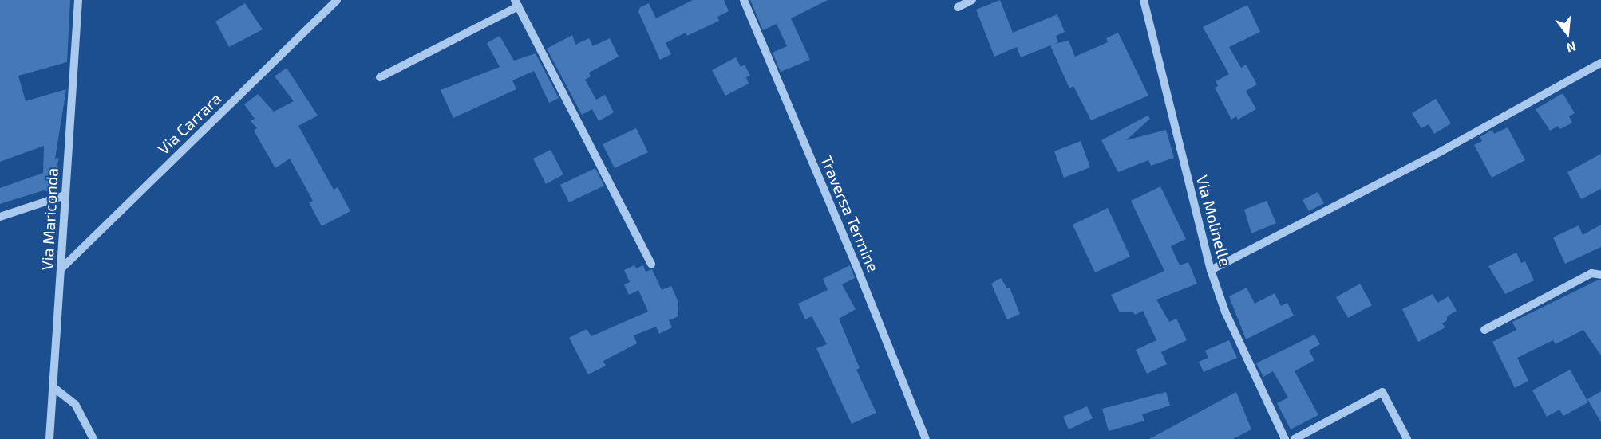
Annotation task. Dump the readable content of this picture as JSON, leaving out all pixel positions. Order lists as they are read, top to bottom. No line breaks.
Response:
{"streets":{"street":["Via Carrara","Traversa Termine","Via Mariconda","Via Molinelle"]},"crossings":[["Via Carrara","Via Mariconda"]],"north":"bottom"}
